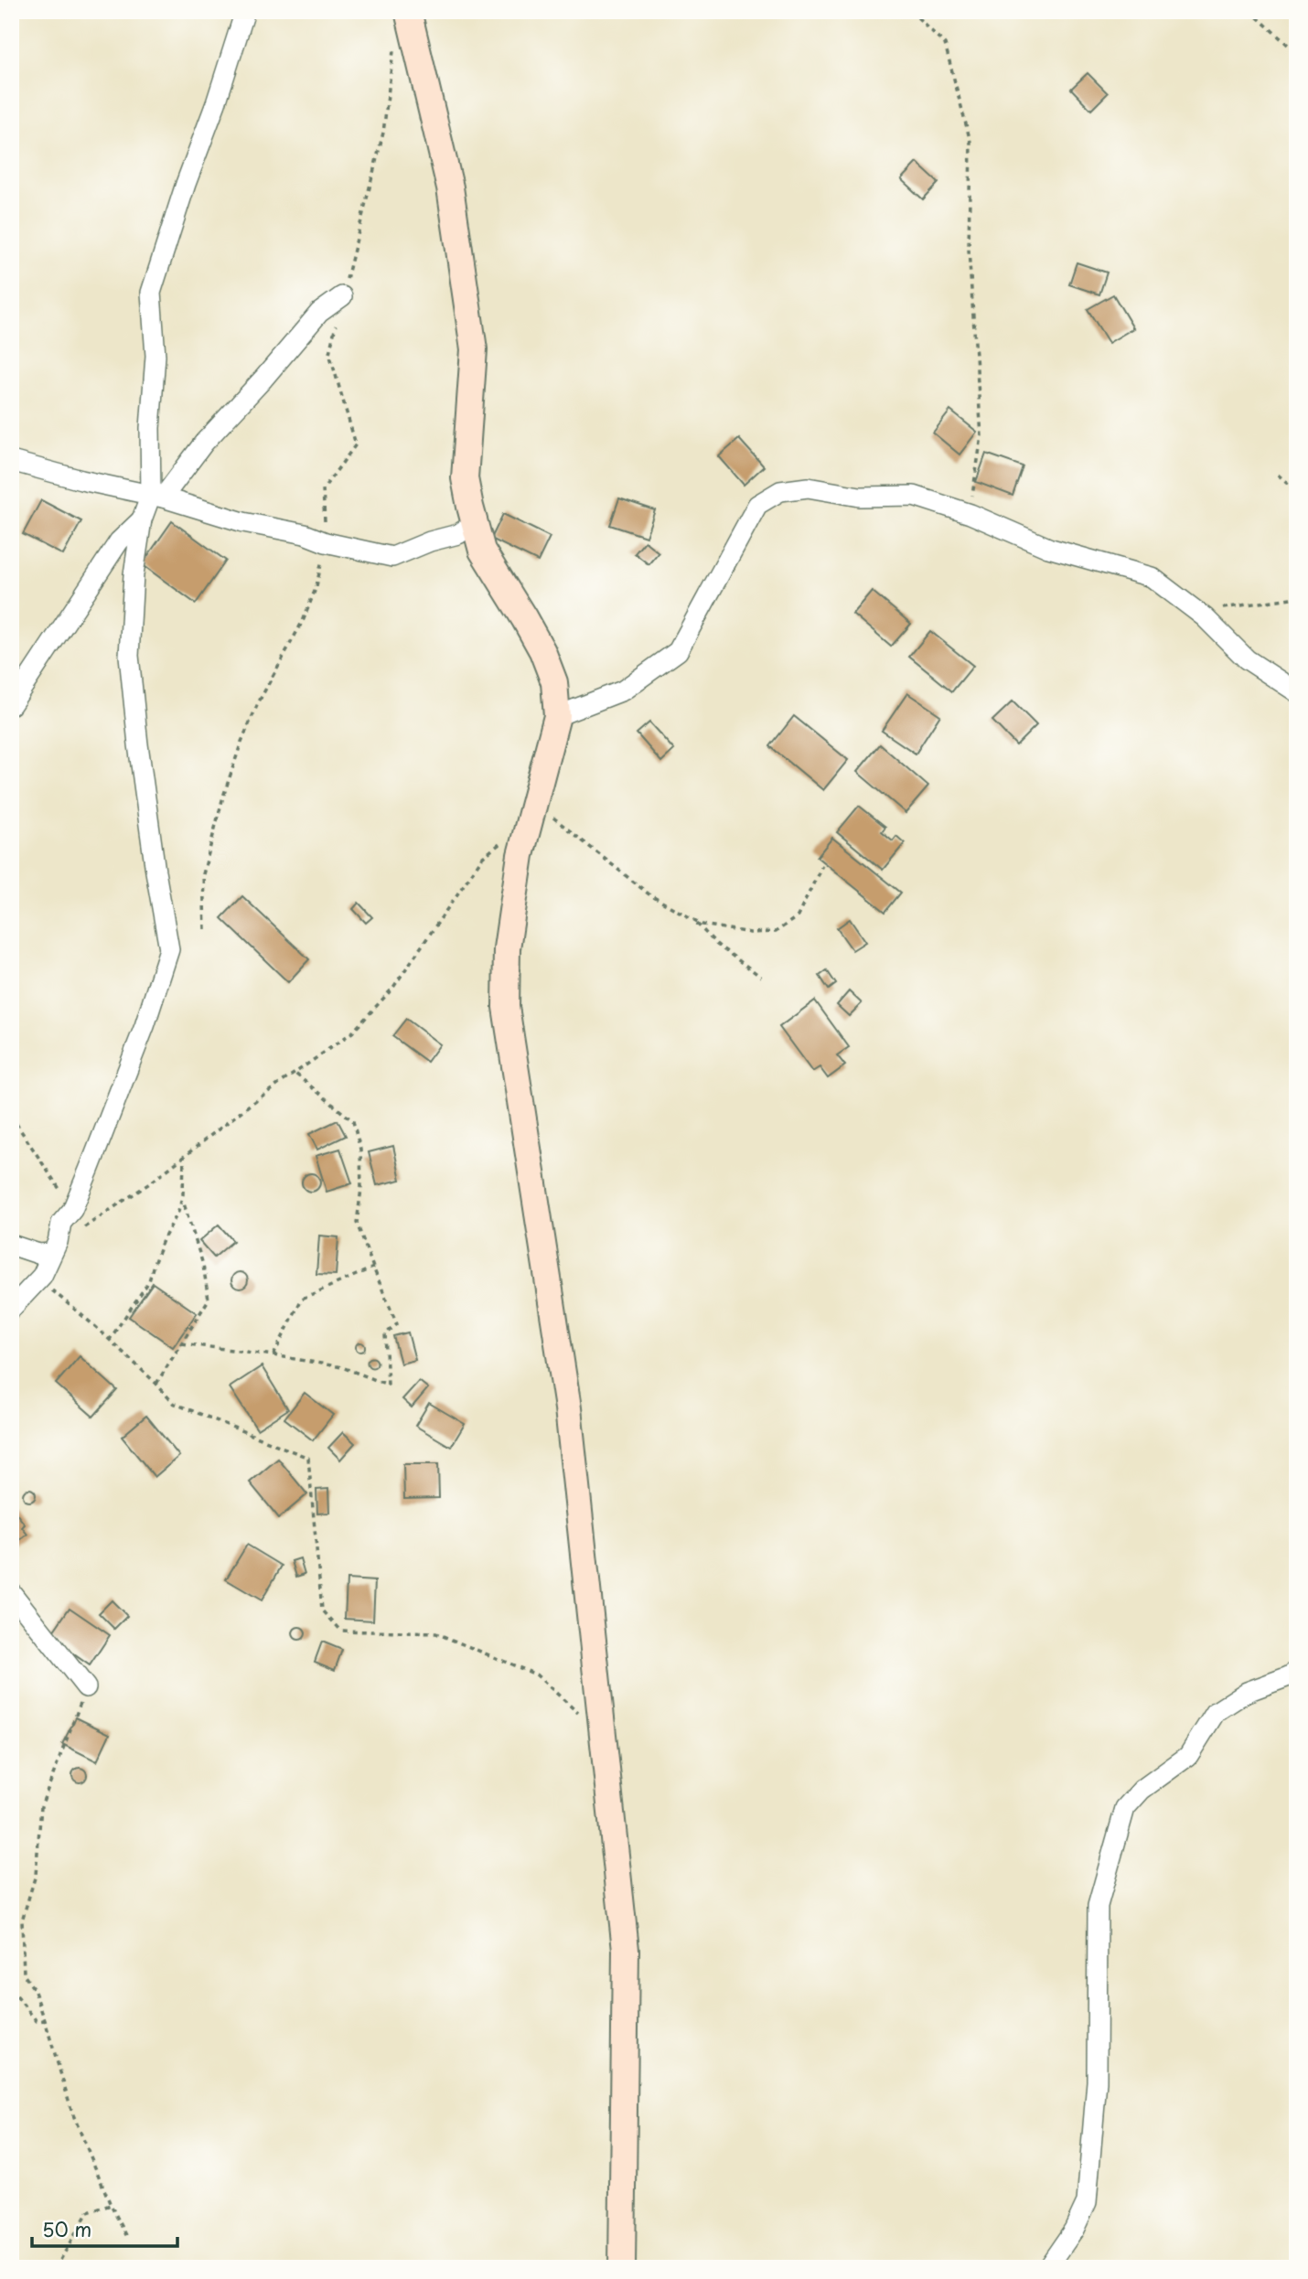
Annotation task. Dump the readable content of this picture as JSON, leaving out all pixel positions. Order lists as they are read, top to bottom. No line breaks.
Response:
{"scale_bar":"50 m"}
